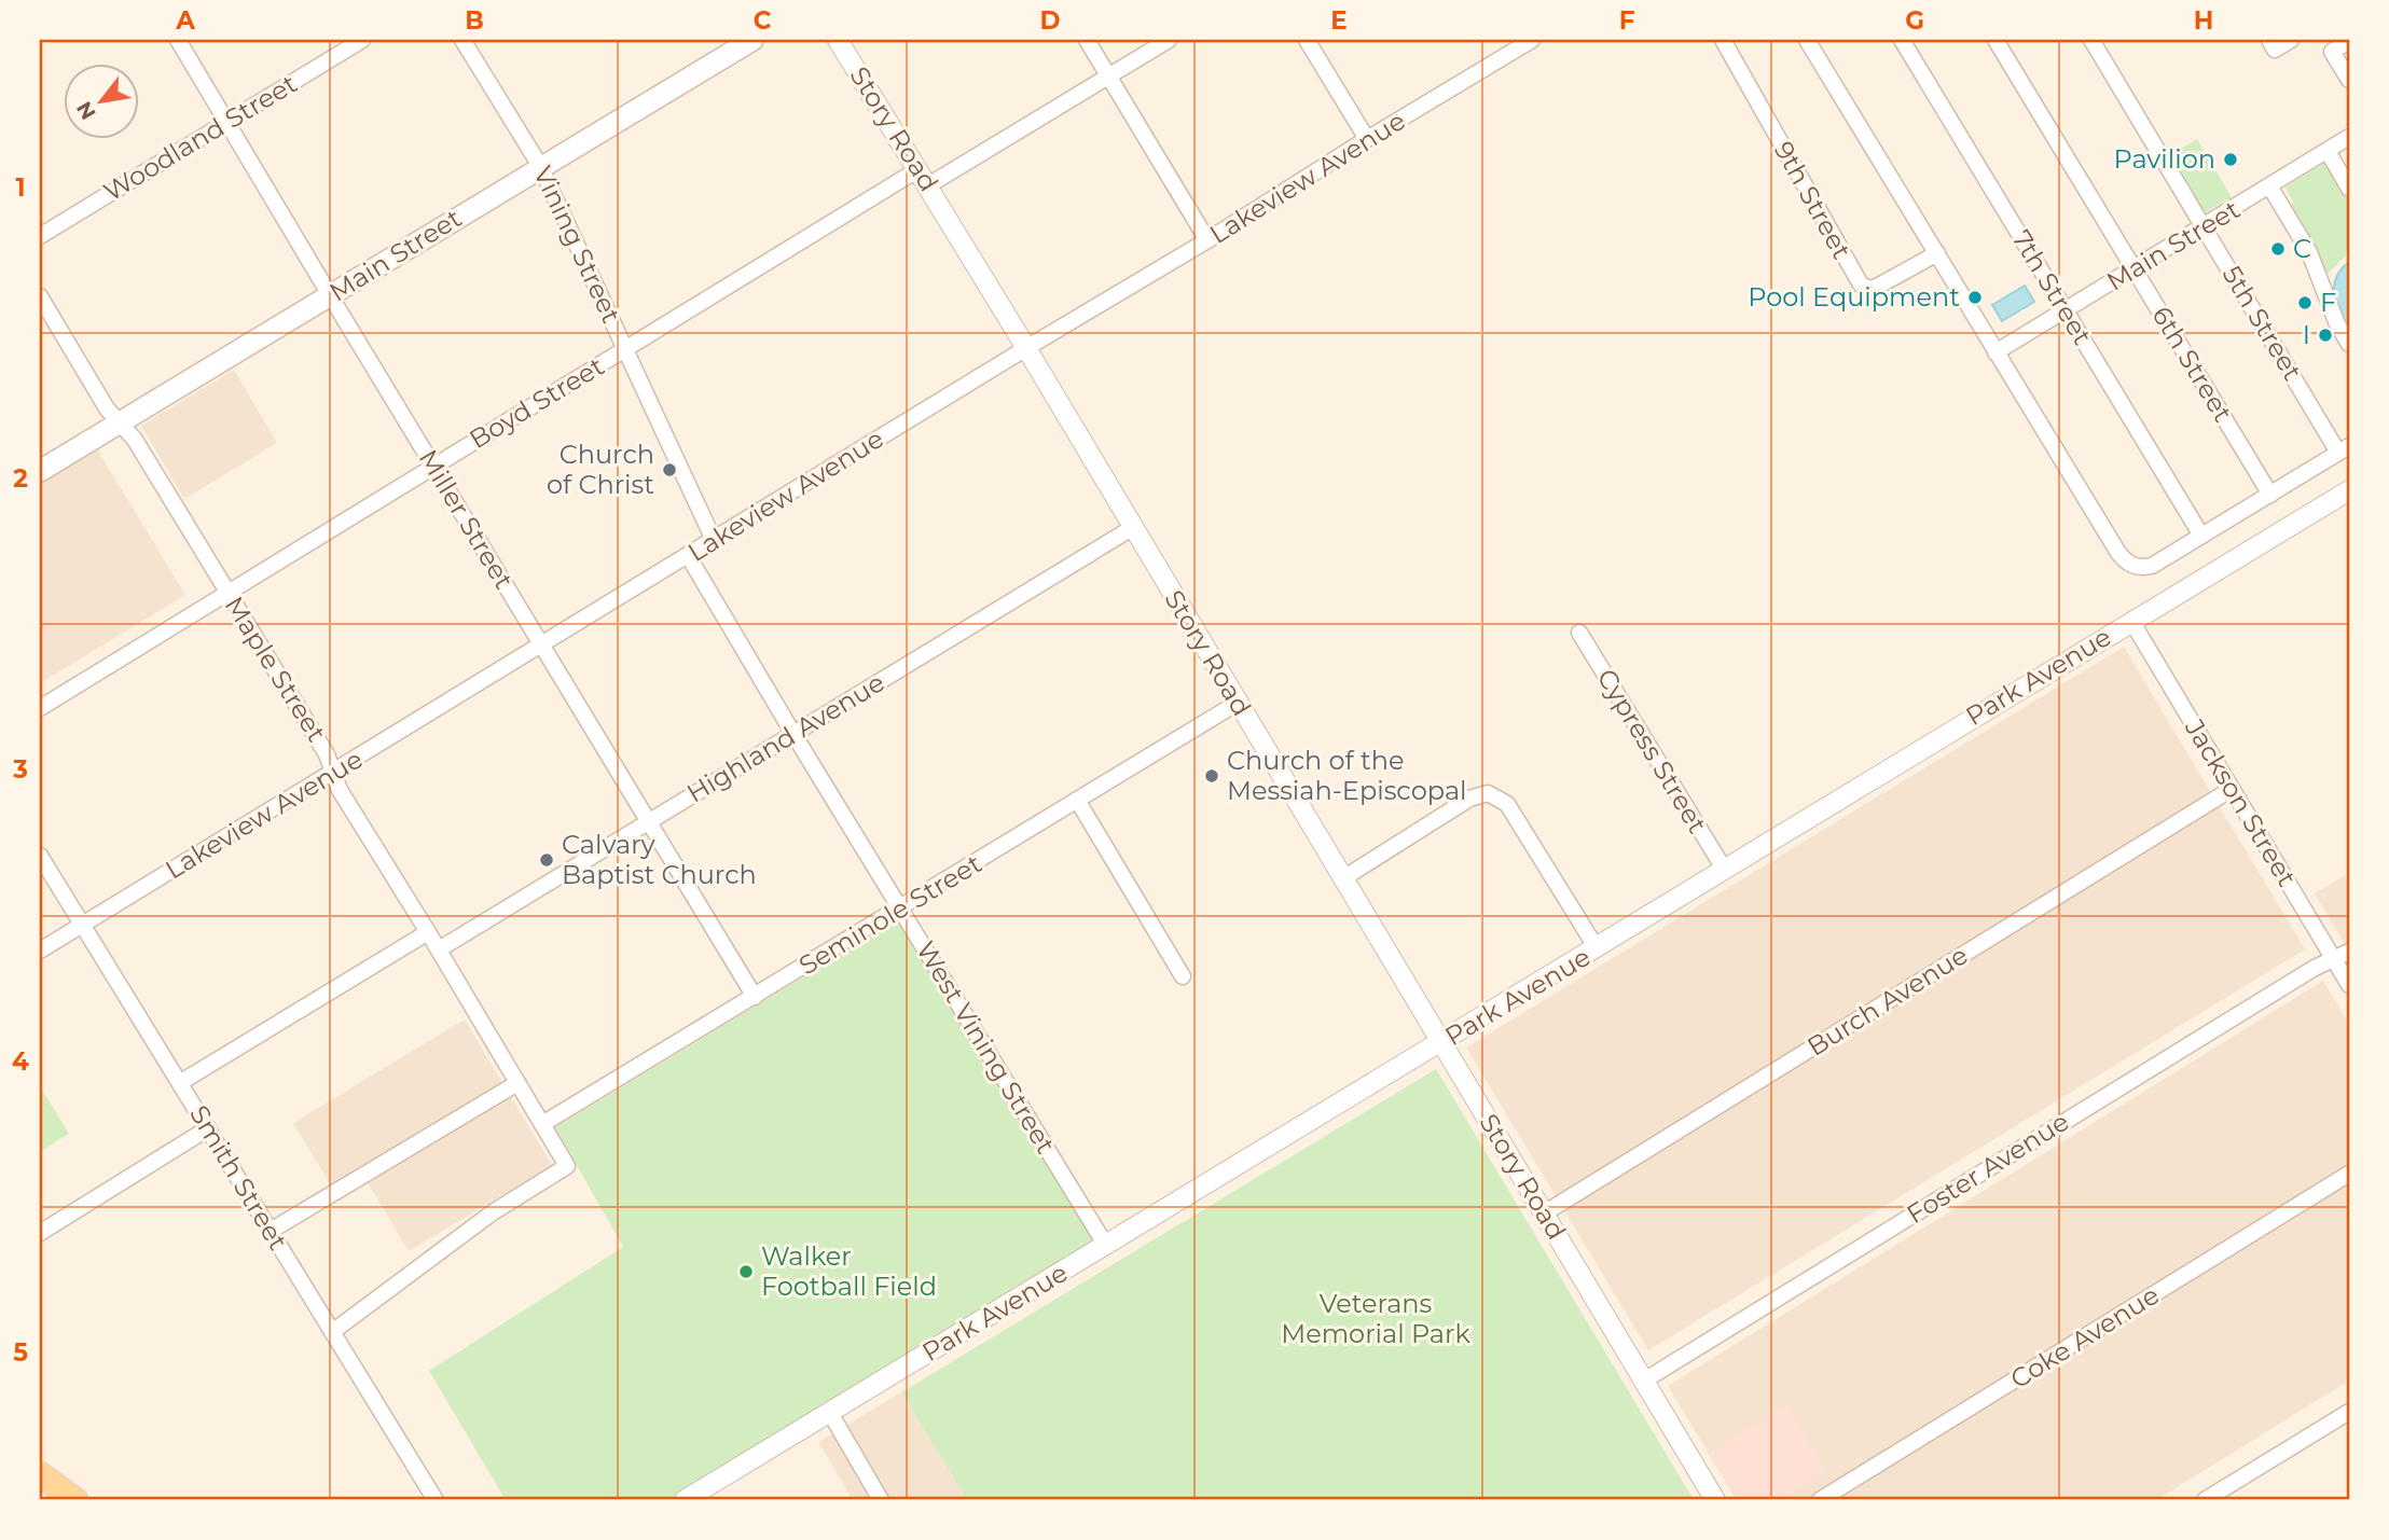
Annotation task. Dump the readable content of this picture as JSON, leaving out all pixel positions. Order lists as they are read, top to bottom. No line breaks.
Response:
{"streets":{"main road":["Main Street"],"street":["Story Road","Woodland Street","Lakeview Avenue","9th Street","Vining Street","7th Street","5th Street","6th Street","Boyd Street","Miller Street","Maple Street","Park Avenue","Highland Avenue","Cypress Street","Jackson Street","Seminole Street","Burch Avenue","West Vining Street","Foster Avenue","Smith Street","Coke Avenue"]},"crossings":[["Story Road","Lakeview Avenue"],["Story Road","Boyd Street"],["Story Road","Park Avenue"],["Story Road","Highland Avenue"],["Story Road","Seminole Street"],["Story Road","Burch Avenue"],["Story Road","Foster Avenue"],["Woodland Street","Miller Street"],["Lakeview Avenue","Vining Street"],["Lakeview Avenue","Miller Street"],["Lakeview Avenue","Maple Street"],["Lakeview Avenue","Smith Street"],["Vining Street","Main Street"],["Vining Street","Boyd Street"],["Main Street","7th Street"],["Main Street","5th Street"],["Main Street","6th Street"],["Main Street","Miller Street"],["Main Street","Maple Street"],["Boyd Street","Miller Street"],["Boyd Street","Maple Street"],["Miller Street","Highland Avenue"],["Miller Street","Seminole Street"],["Maple Street","Highland Avenue"],["Maple Street","Seminole Street"],["Maple Street","Smith Street"],["Park Avenue","Cypress Street"],["Park Avenue","Jackson Street"],["Park Avenue","West Vining Street"],["Highland Avenue","West Vining Street"],["Jackson Street","Burch Avenue"],["Jackson Street","Foster Avenue"],["Seminole Street","West Vining Street"]],"parks":["Veterans Memorial Park"],"places":["Pavilion","C","Pool Equipment","F","I","Church of Christ","Church of the Messiah-Episcopal","Calvary Baptist Church","Walker Football Field"],"north":"bottom left","grid":{"columns":["A","B","C","D","E","F","G","H"],"rows":["1","2","3","4","5"]}}
